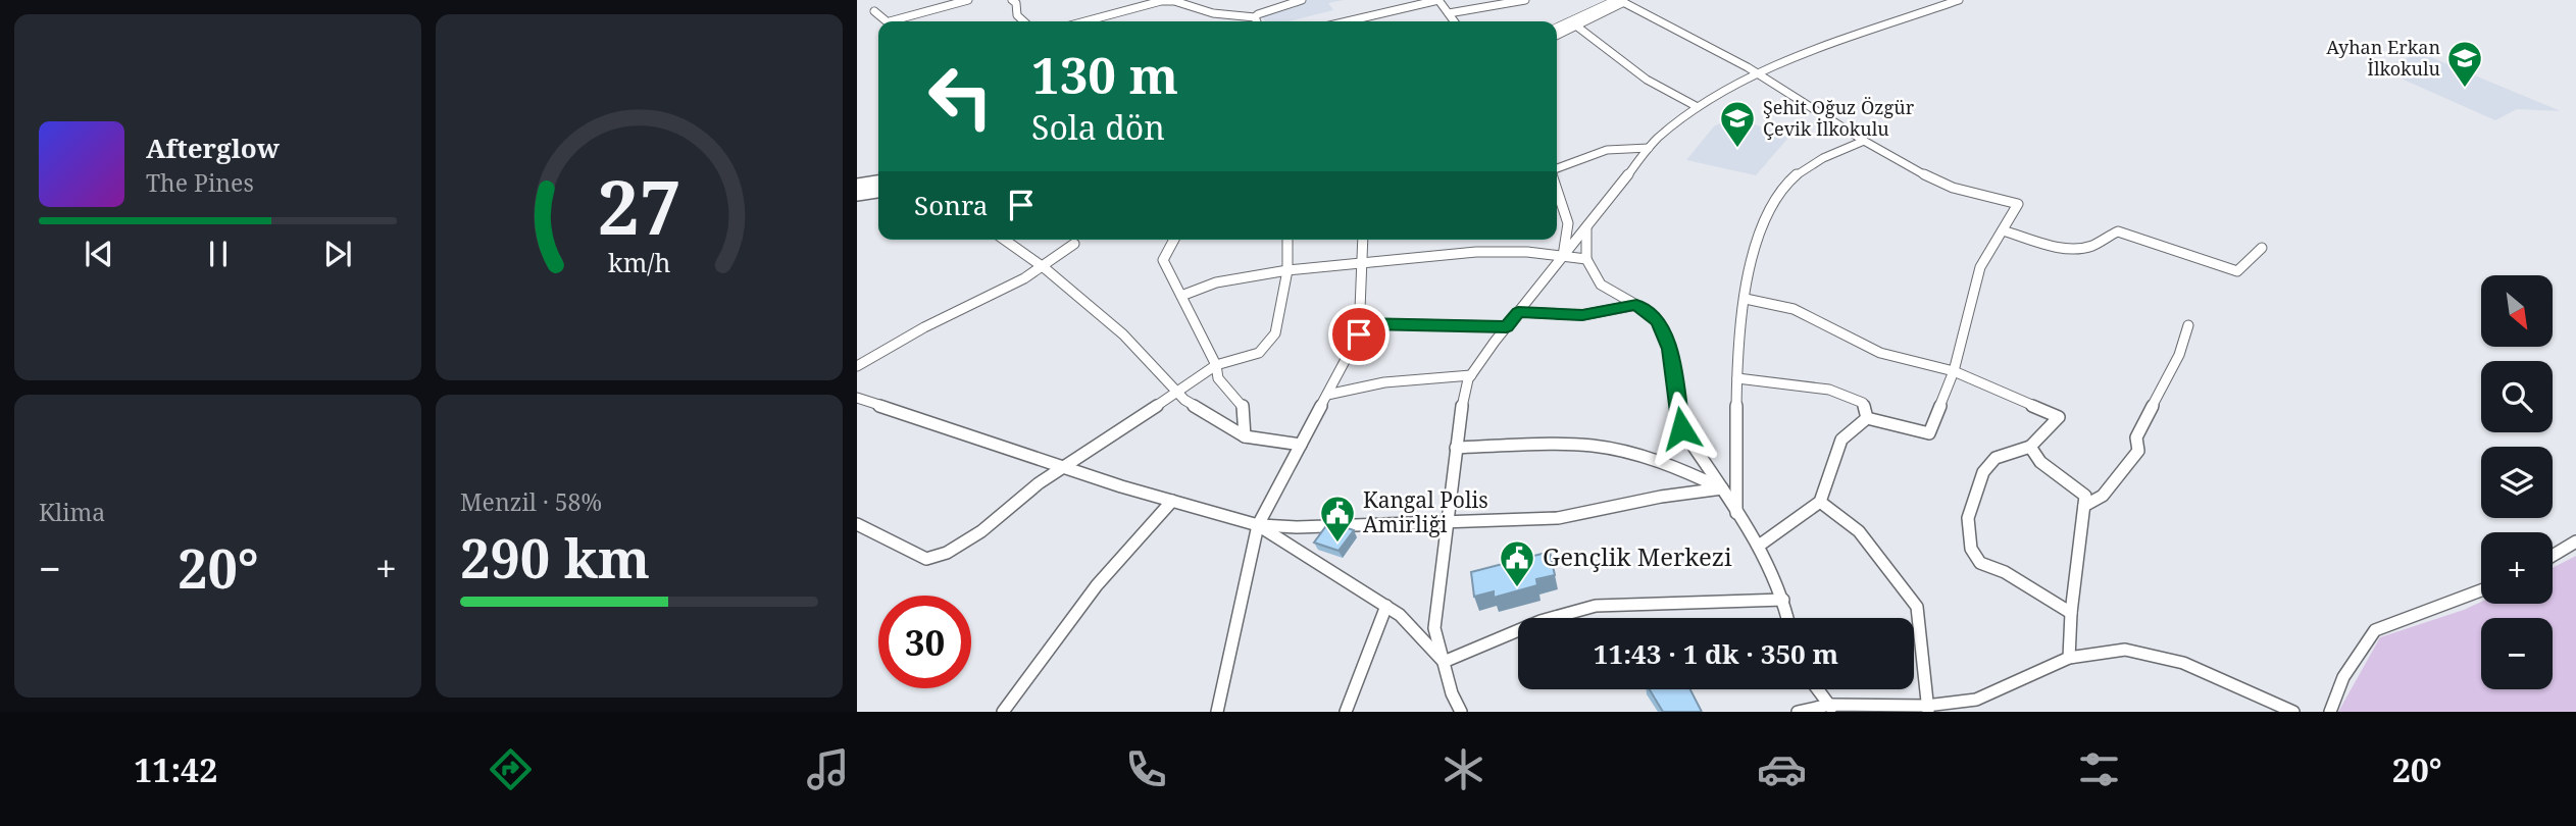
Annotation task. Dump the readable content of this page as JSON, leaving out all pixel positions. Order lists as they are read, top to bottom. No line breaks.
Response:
{"places":{"school or university":["Ayhan Erkan İlkokulu","Şehit Oğuz Özgür Çevik İlkokulu"],"public building":["Kangal Polis Amirliği","Gençlik Merkezi"]},"north":"bottom right","page":{"turn":["130 m","Sola dön"],"song":["Afterglow","The Pines"],"then":"Sonra","map_buttons":["+","−"],"tile":["Klima",["Menzil · 58%","290 km"]],"heat":["−","20°","+"],"limit":"30","trip":"11:43 · 1 dk · 350 m","tabs":["11:42","20°"],"gauge":["27","km/h"]}}
